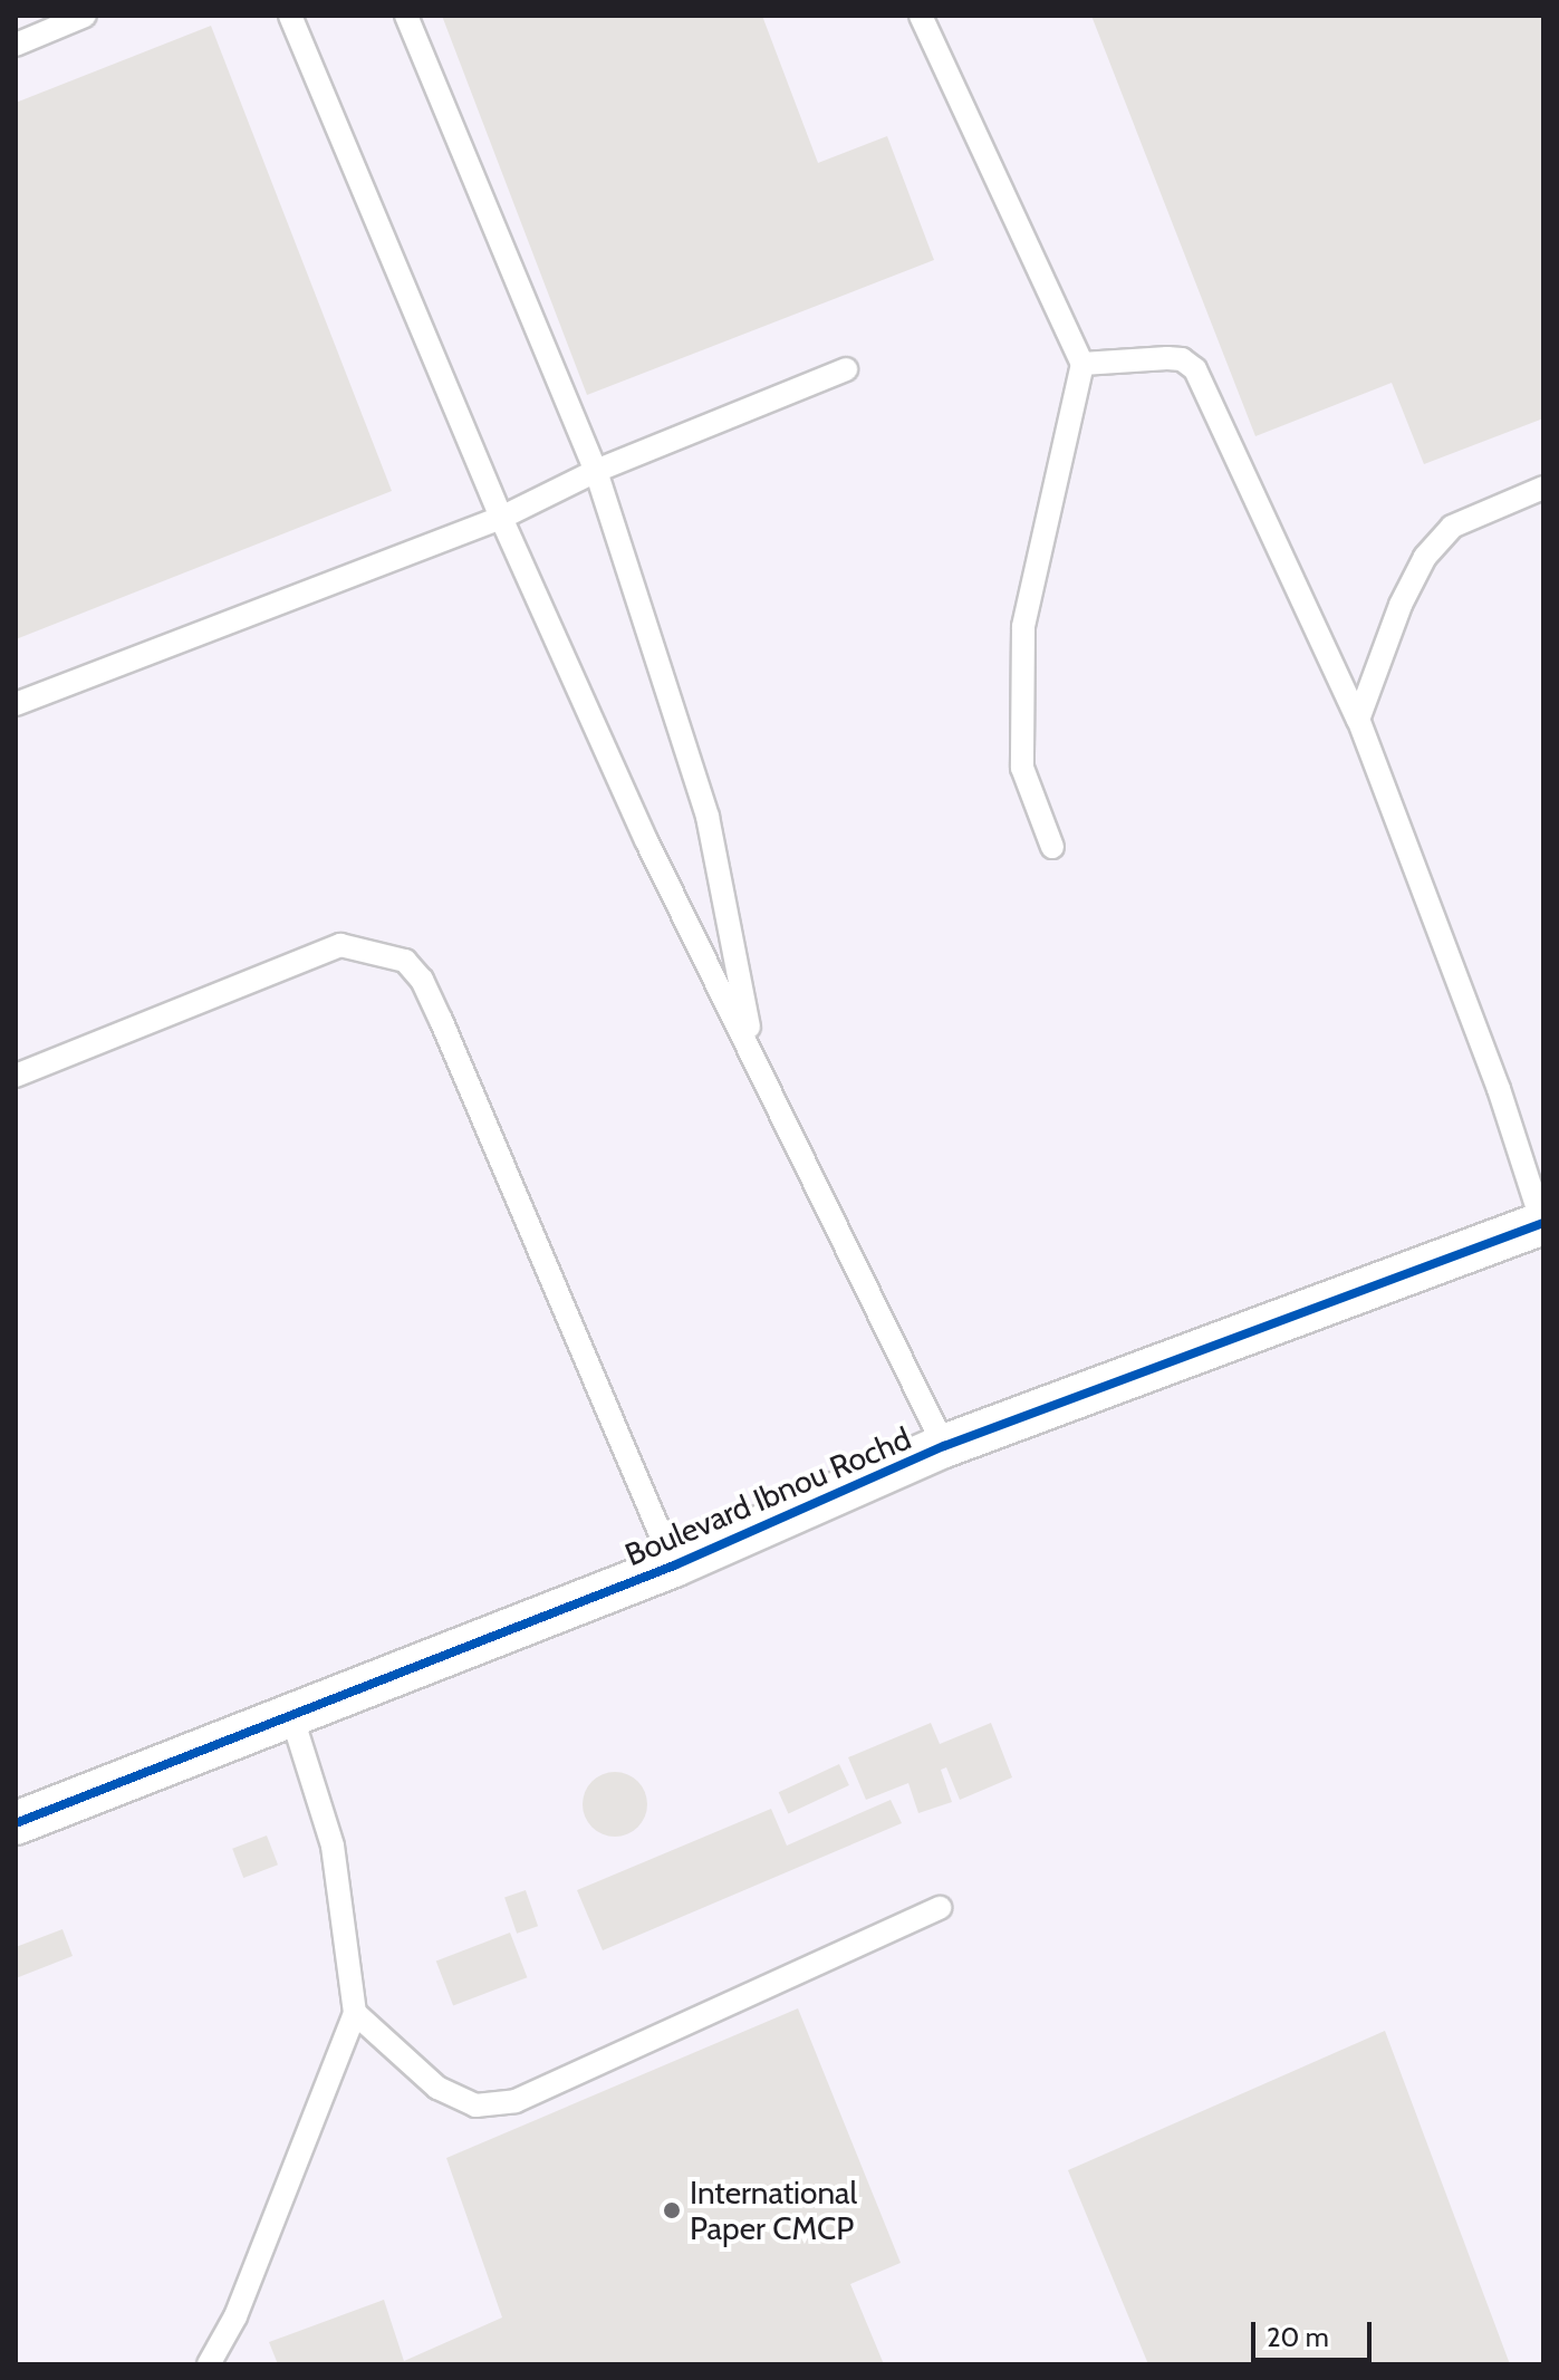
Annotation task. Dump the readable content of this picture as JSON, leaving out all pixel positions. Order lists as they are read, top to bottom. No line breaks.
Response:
{"streets":{"street":["Boulevard Ibnou Rochd"]},"places":["International Paper CMCP"],"scale_bar":"20 m"}
